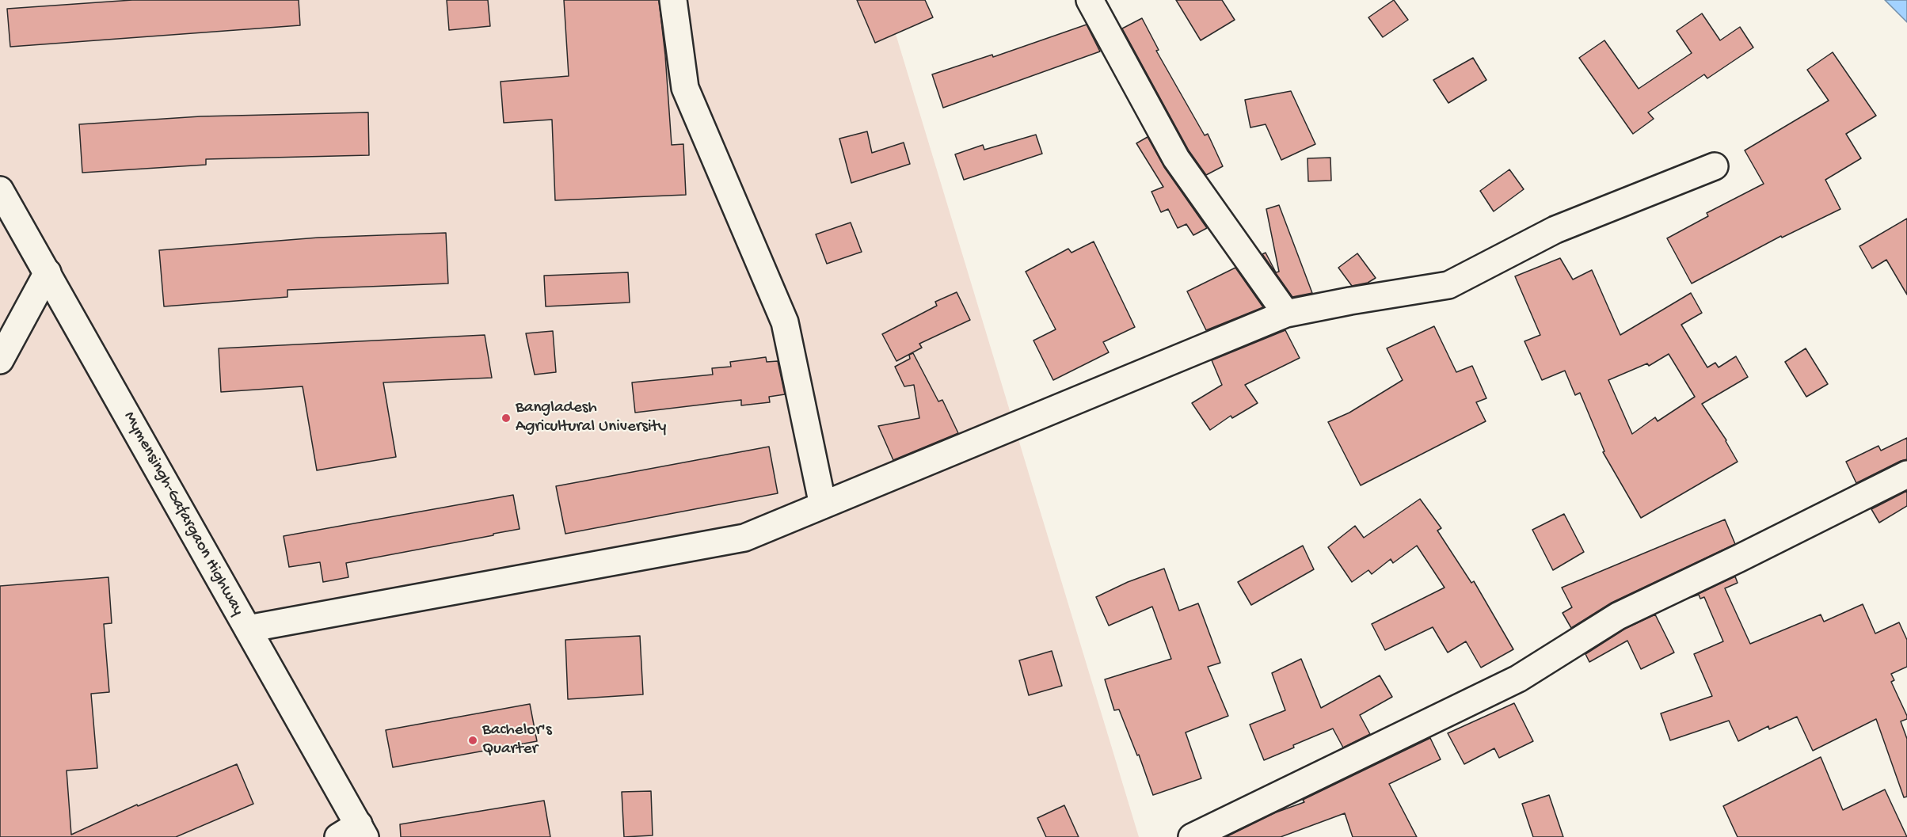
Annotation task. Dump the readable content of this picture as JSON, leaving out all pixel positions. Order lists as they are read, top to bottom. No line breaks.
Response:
{"streets":{"street":["Mymensingh-Gafargaon Highway"]},"places":["Bangladesh Agricultural University","Bachelor's Quarter"]}
